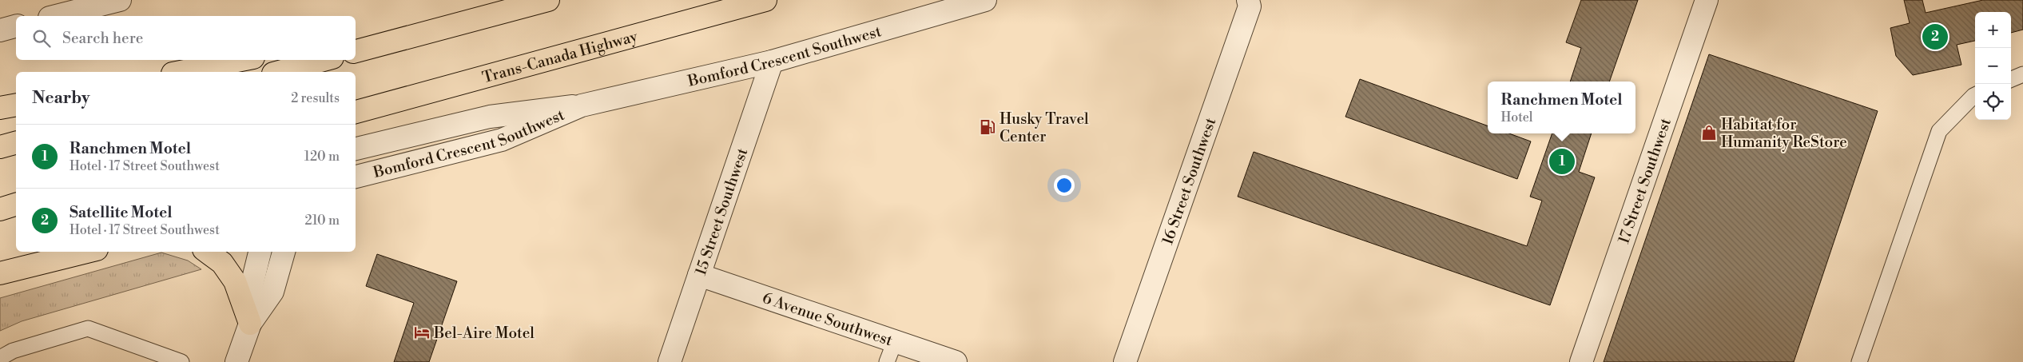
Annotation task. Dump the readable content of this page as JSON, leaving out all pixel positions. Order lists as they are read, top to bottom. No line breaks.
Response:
{"streets":{"highway":["Trans-Canada Highway"],"street":["Bomford Crescent Southwest","16 Street Southwest","17 Street Southwest","15 Street Southwest","6 Avenue Southwest"]},"crossings":[["Bomford Crescent Southwest","15 Street Southwest"],["15 Street Southwest","6 Avenue Southwest"]],"places":{"fuel station":["Husky Travel Center"],"shop":["Habitat for Humanity ReStore"],"hotel":["Bel-Aire Motel"]},"page":{"map_buttons":["+","−"],"search":"Search here","pins":["2","1"],"heading":["Nearby","2 results"],"popup":["Ranchmen Motel","Hotel"],"list":[{"mark":"1","name":"Ranchmen Motel","note":"Hotel · 17 Street Southwest","value":"120 m"},{"mark":"2","name":"Satellite Motel","note":"Hotel · 17 Street Southwest","value":"210 m"}]}}
